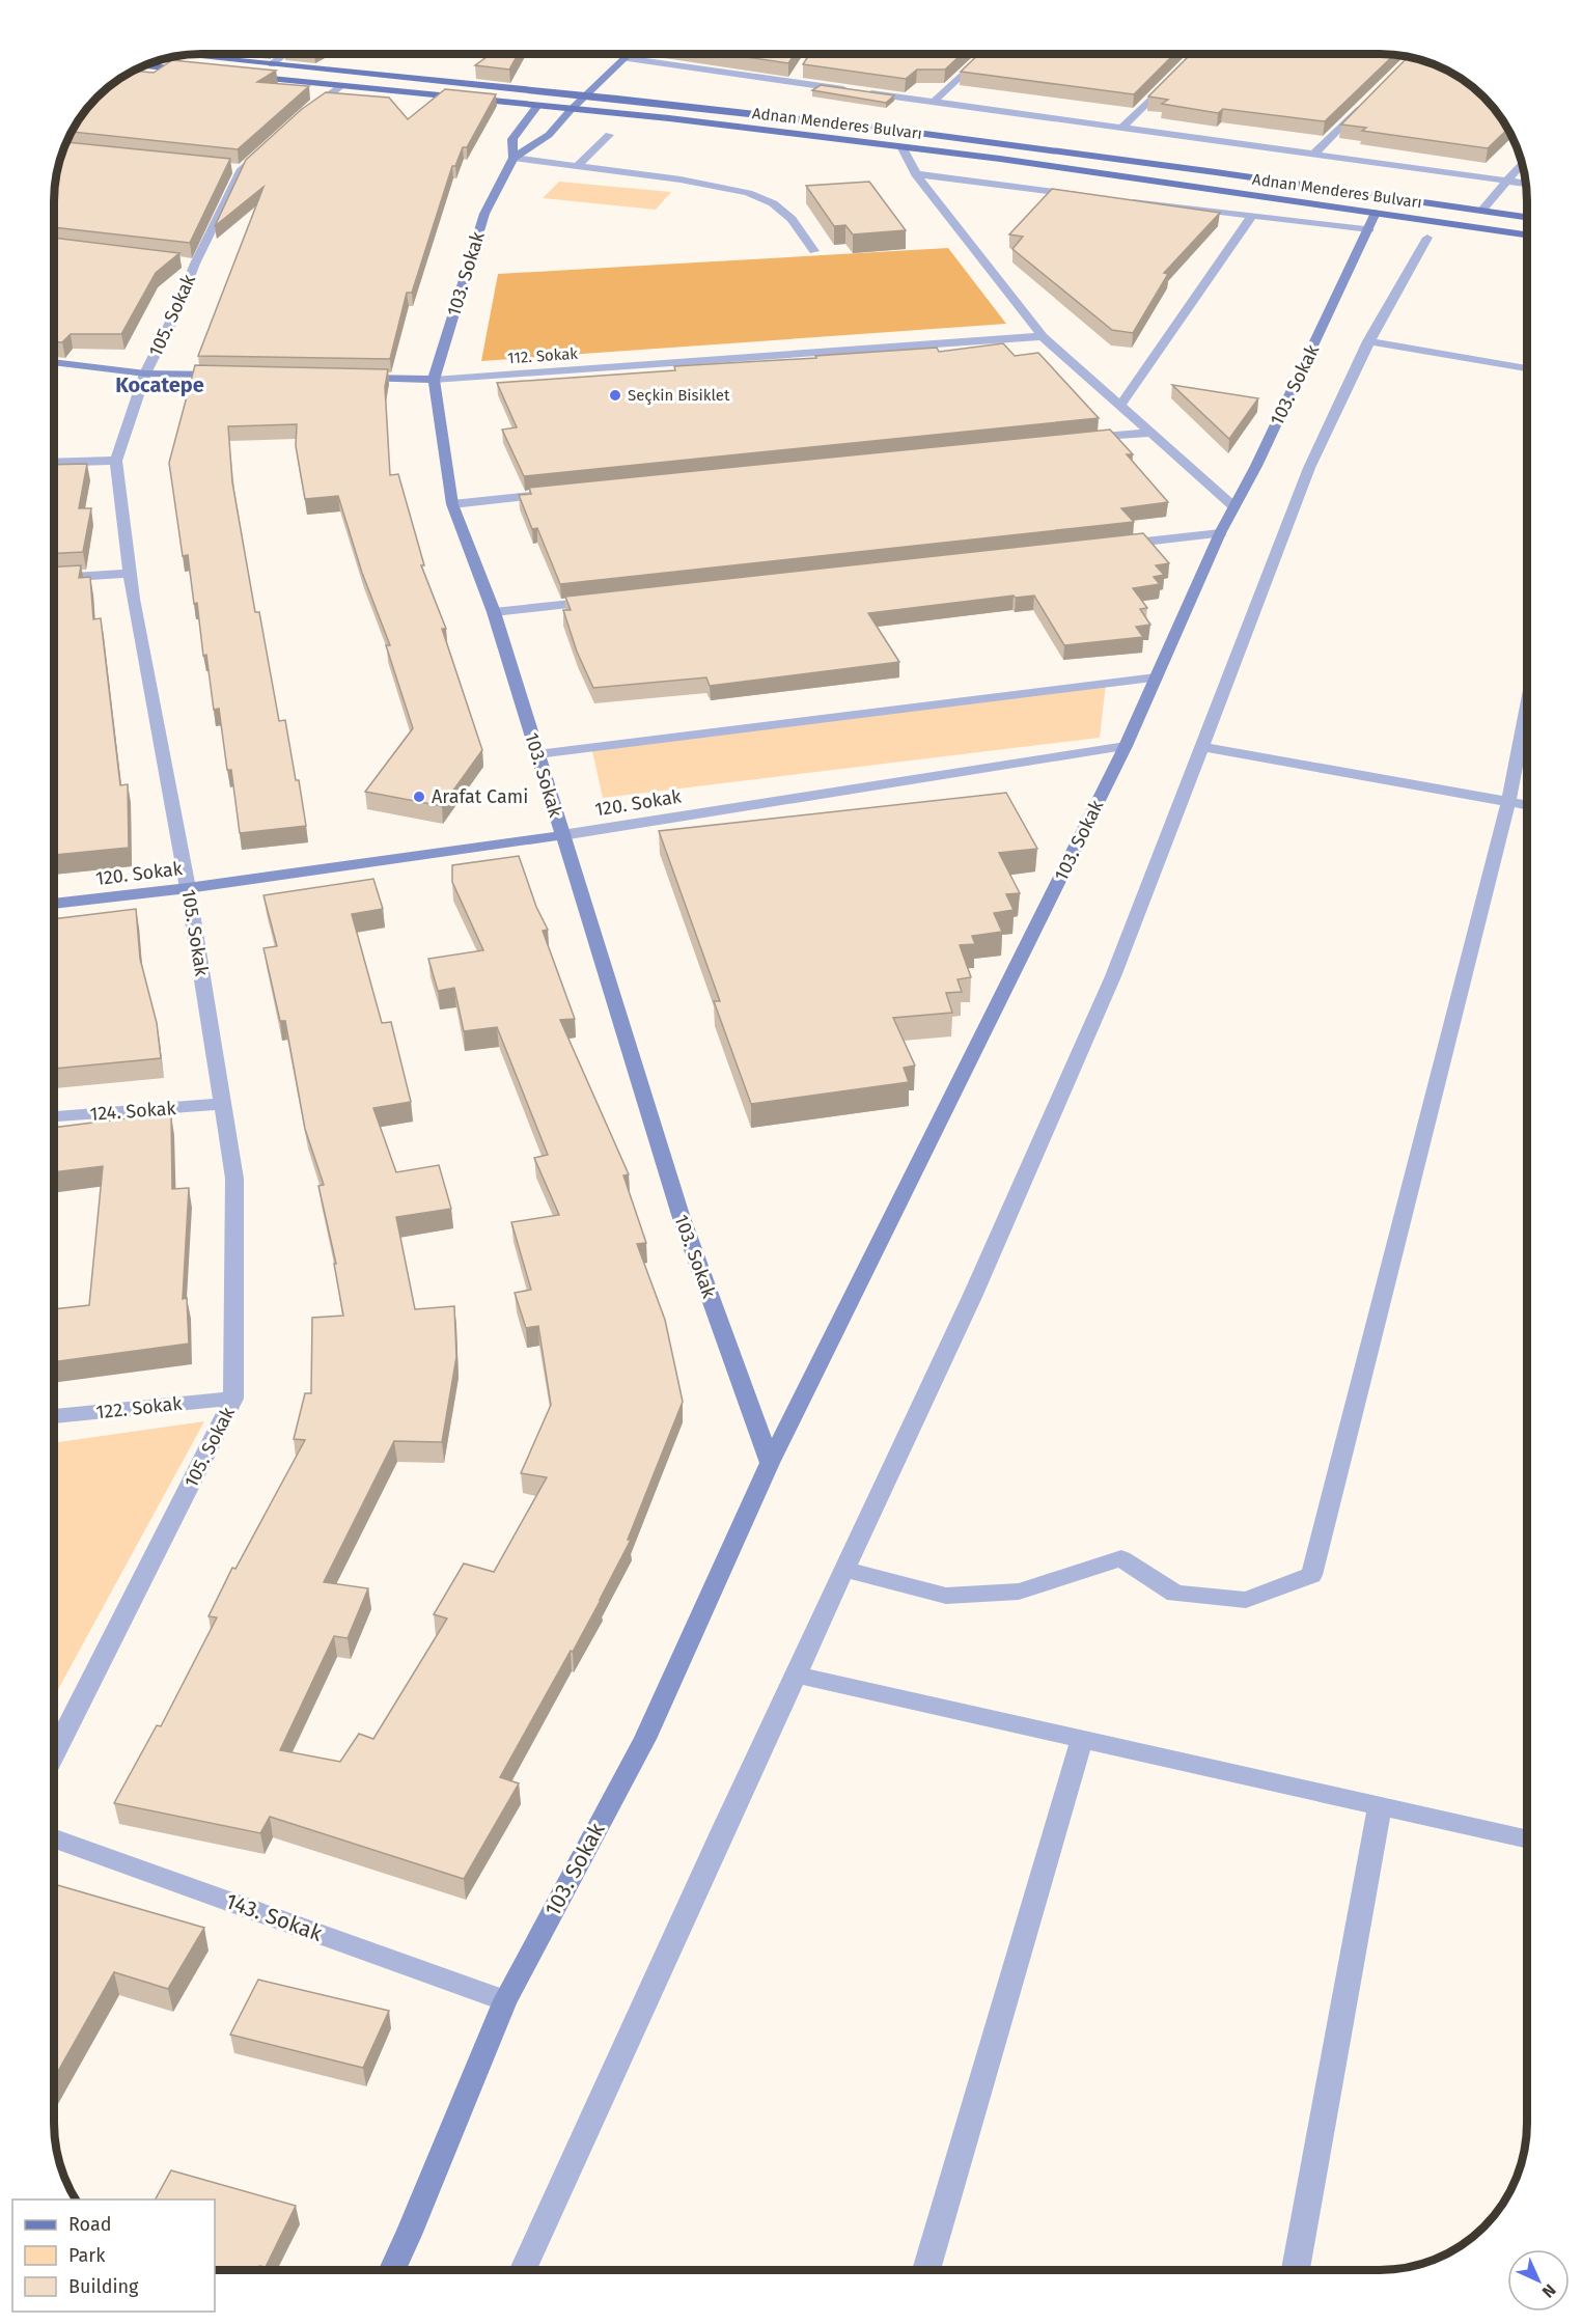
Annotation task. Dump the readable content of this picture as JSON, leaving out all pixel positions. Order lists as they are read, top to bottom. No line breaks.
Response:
{"streets":{"main road":["Adnan Menderes Bulvarı","103. Sokak","112. Sokak","120. Sokak"],"street":["105. Sokak","124. Sokak","122. Sokak","143. Sokak"]},"crossings":[["Adnan Menderes Bulvarı","103. Sokak"],["103. Sokak","112. Sokak"],["103. Sokak","120. Sokak"],["103. Sokak","143. Sokak"],["105. Sokak","120. Sokak"],["105. Sokak","124. Sokak"],["105. Sokak","122. Sokak"]],"districts":["Kocatepe"],"places":["Seçkin Bisiklet","Arafat Cami"],"legend":["Road","Park","Building"],"north":"bottom right"}
